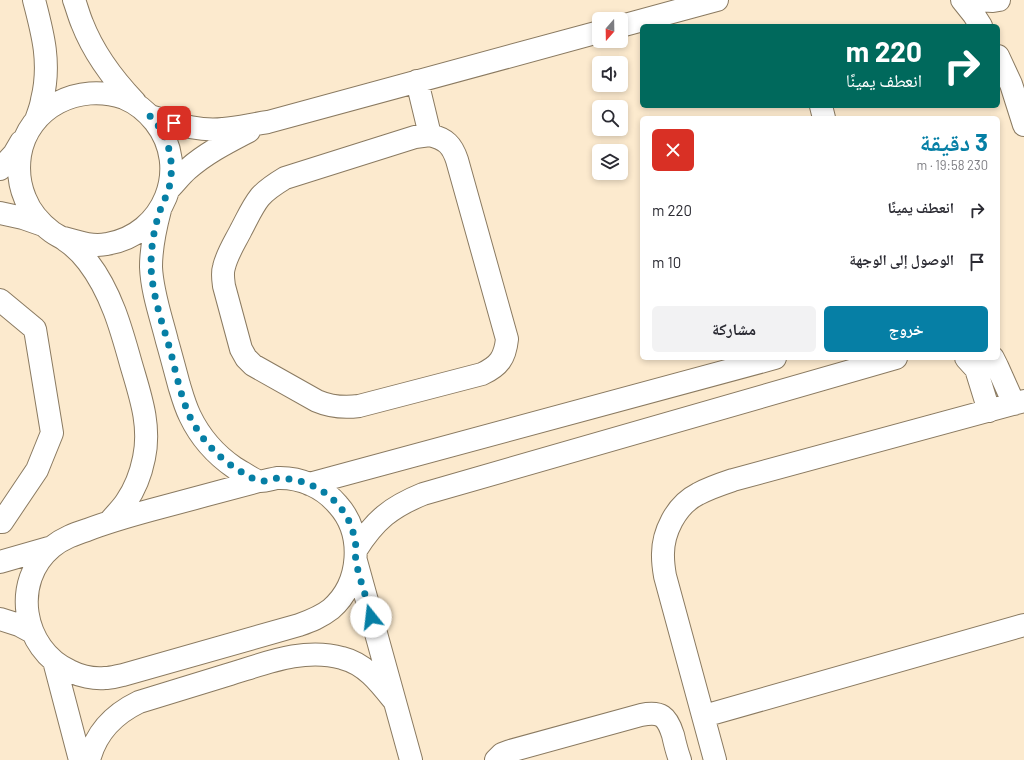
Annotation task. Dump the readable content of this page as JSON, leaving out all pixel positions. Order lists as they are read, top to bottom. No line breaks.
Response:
{"north":"bottom","page":{"turn":["220 m","انعطف يمينًا"],"heading":["3 دقيقة","230 m · 19:58"],"list":[{"name":"انعطف يمينًا","value":"220 m"},{"name":"الوصول إلى الوجهة","value":"10 m"}],"buttons":["خروج","مشاركة"]}}
